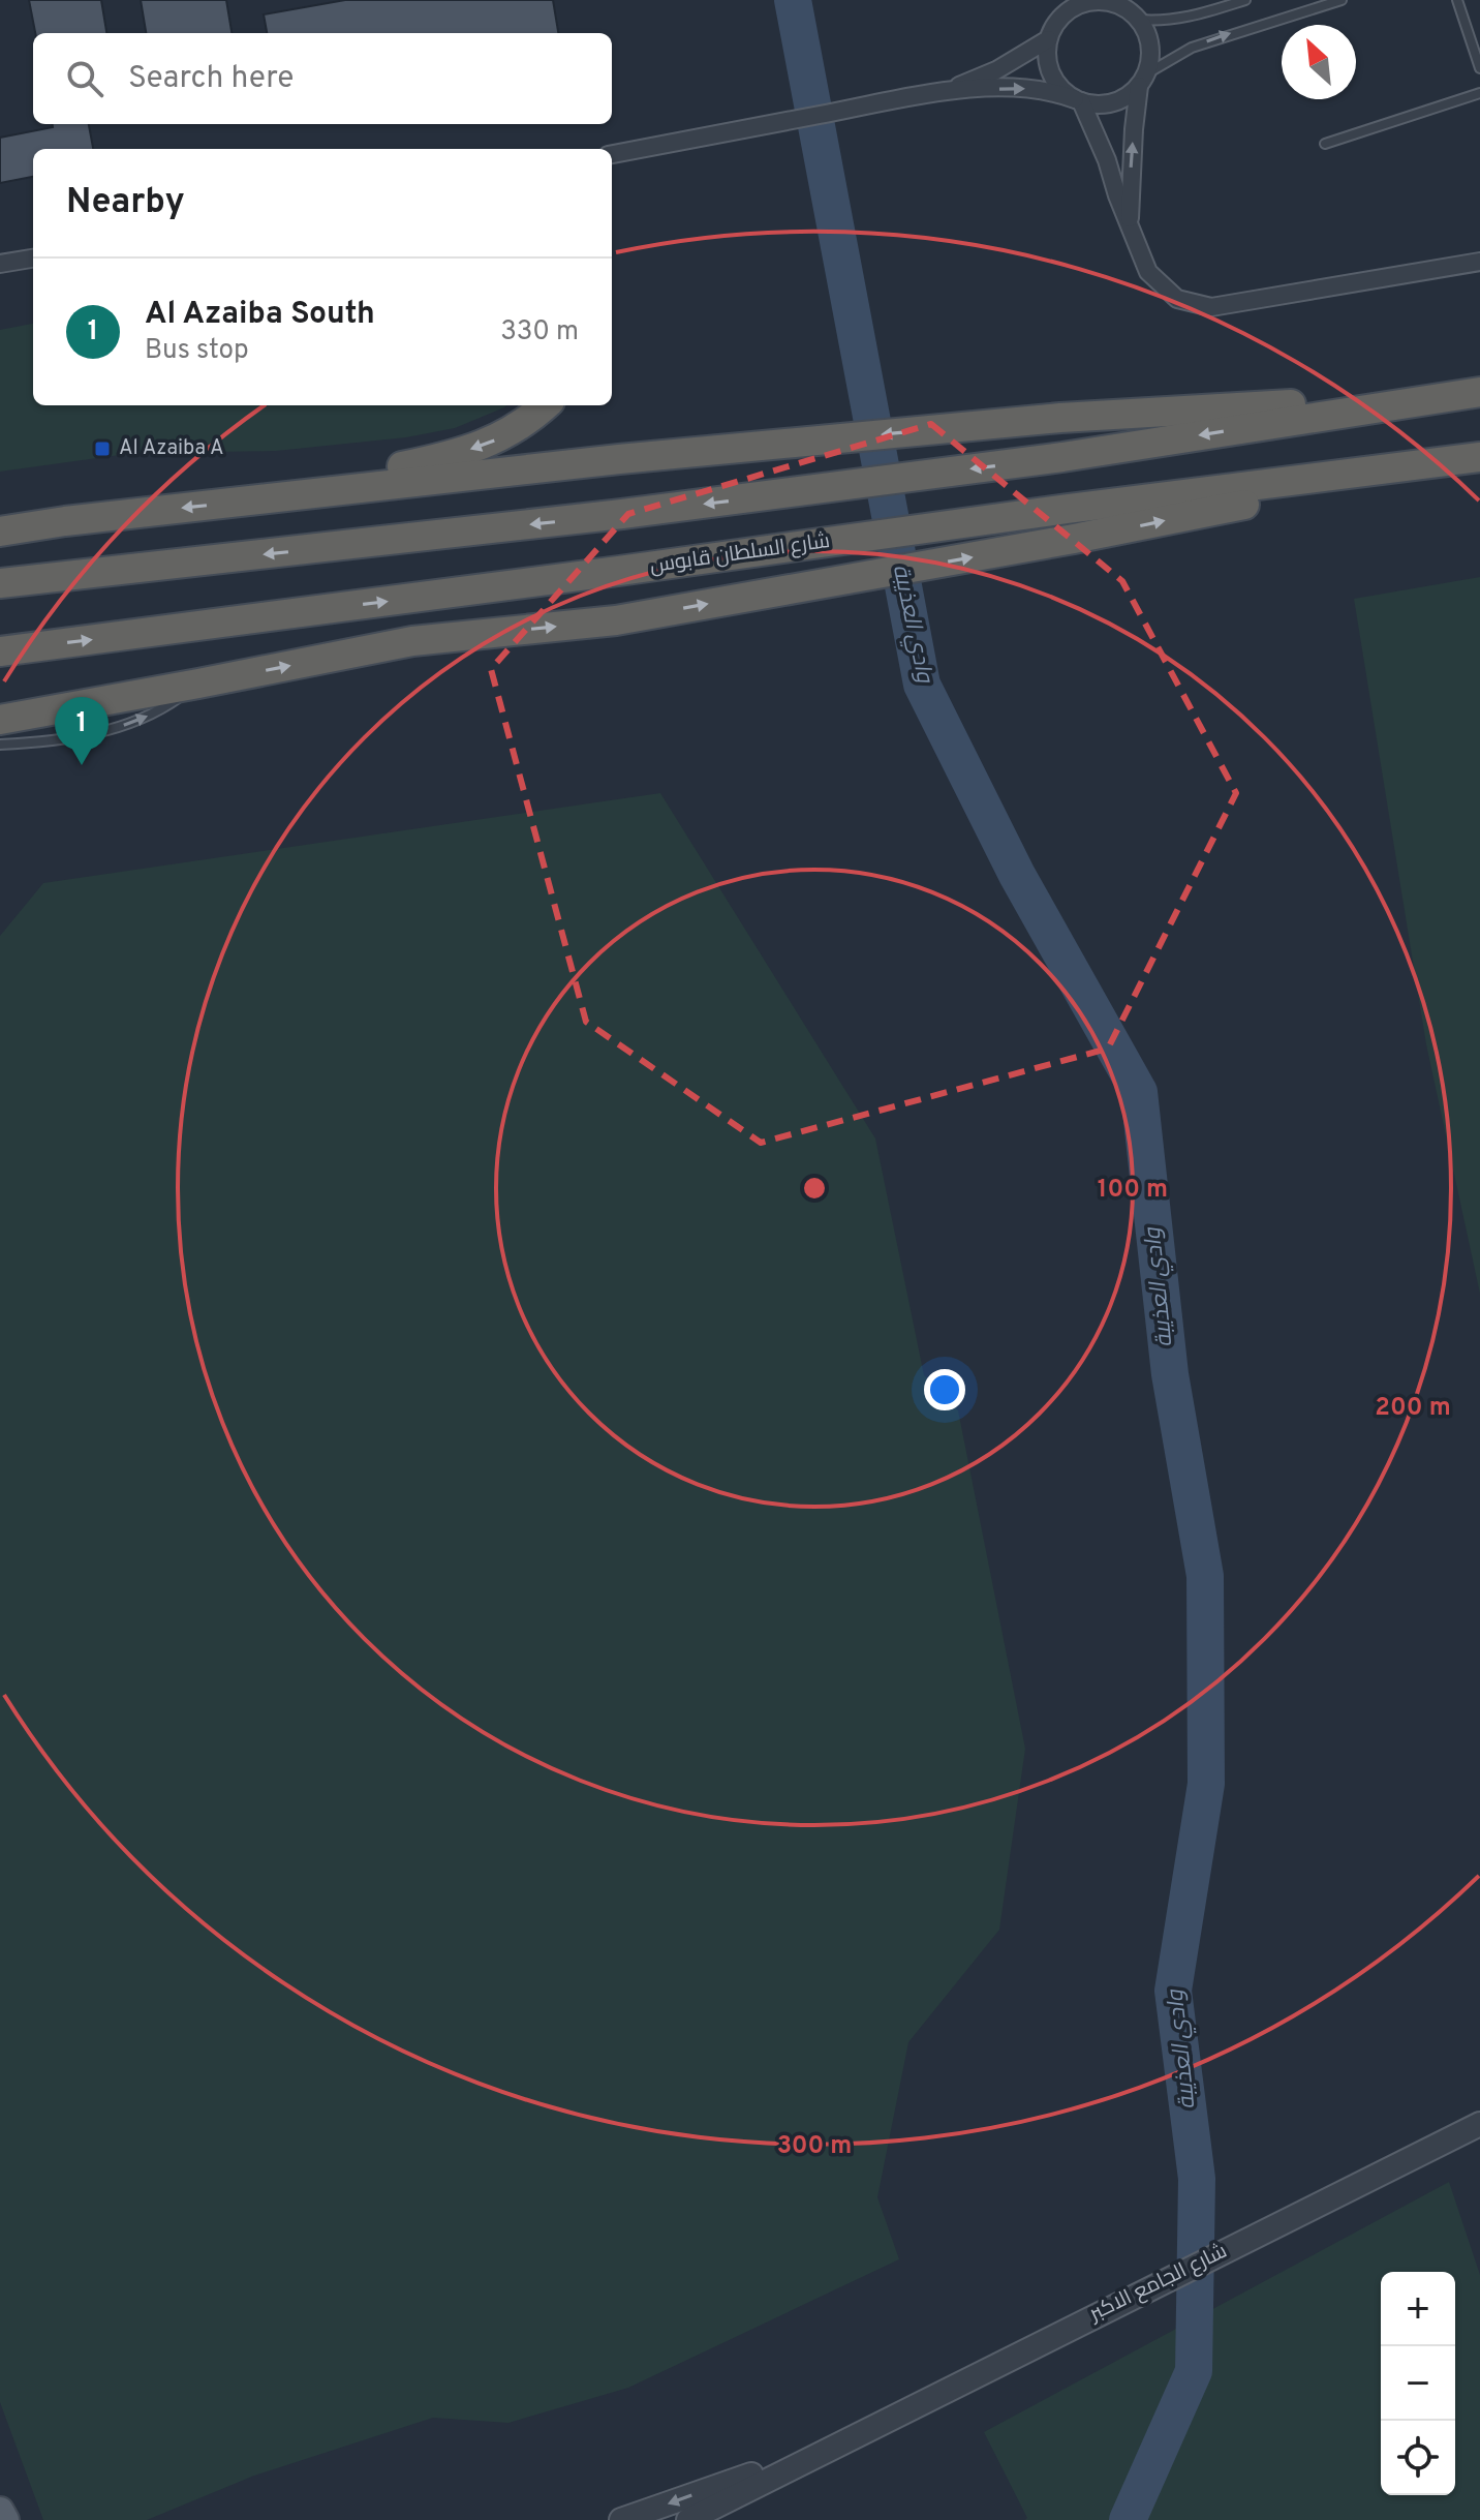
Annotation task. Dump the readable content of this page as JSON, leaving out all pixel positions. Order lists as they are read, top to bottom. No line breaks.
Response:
{"streets":{"highway":["شارع السلطان قابوس"],"street":["شارع الجامع الاكبر"]},"water":["وادي العذيبة"],"places":{"transit":["Al Azaiba A"]},"north":"top left","page":{"search":"Search here","heading":"Nearby","list":[{"mark":"1","name":"Al Azaiba South","note":"Bus stop","value":"330 m"}],"pins":"1","map_buttons":["+","−"]},"rings":["100 m","200 m","300 m"]}
